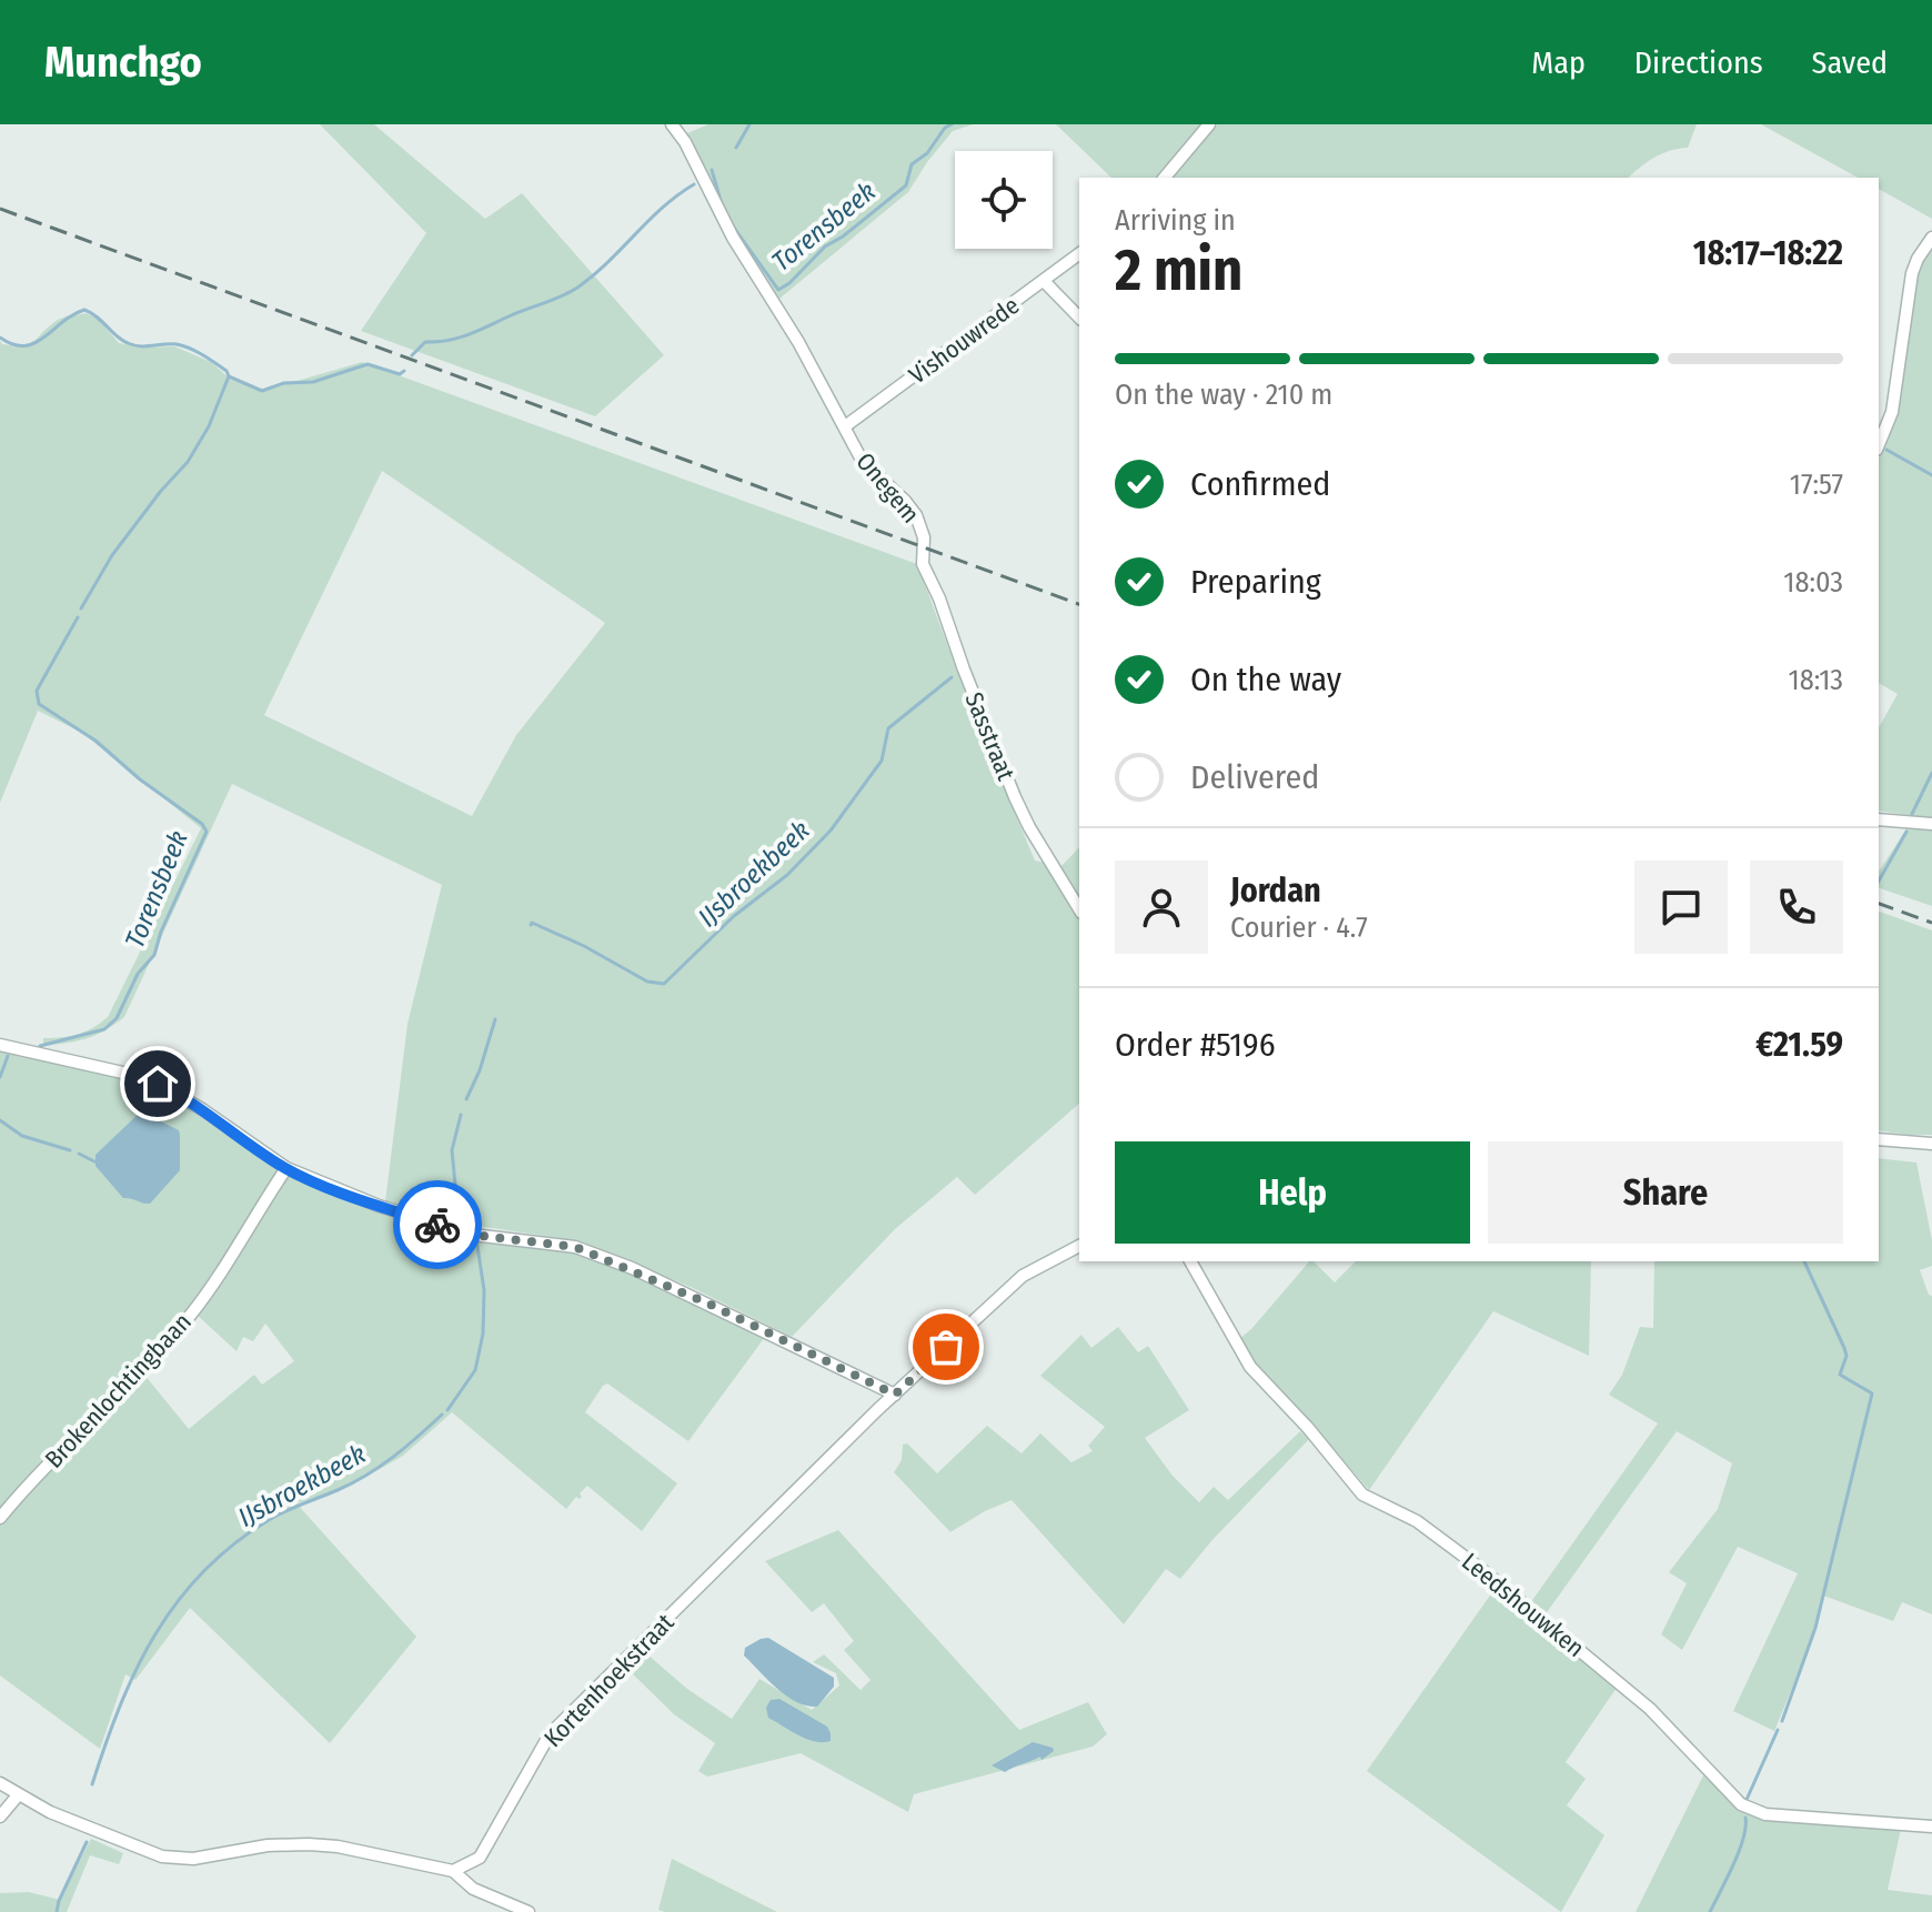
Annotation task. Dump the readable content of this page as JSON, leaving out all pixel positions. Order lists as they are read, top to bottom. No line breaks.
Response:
{"streets":{"street":["Vishouwrede","Onegem","Sasstraat","Brokenlochtingbaan","Leedshouwken","Kortenhoekstraat"]},"crossings":[["Vishouwrede","Onegem"],["Onegem","Sasstraat"]],"water":["Torensbeek","IJsbroekbeek"],"page":{"header":"Munchgo","nav":["Map","Directions","Saved"],"heading":["2 min","Arriving in","18:17–18:22"],"panel":["Jordan","Courier · 4.7","Order #5196","€21.59"],"bar":"On the way · 210 m","list":[["Confirmed","17:57"],["Preparing","18:03"],["On the way","18:13"],"Delivered"],"buttons":["Help","Share"]}}
